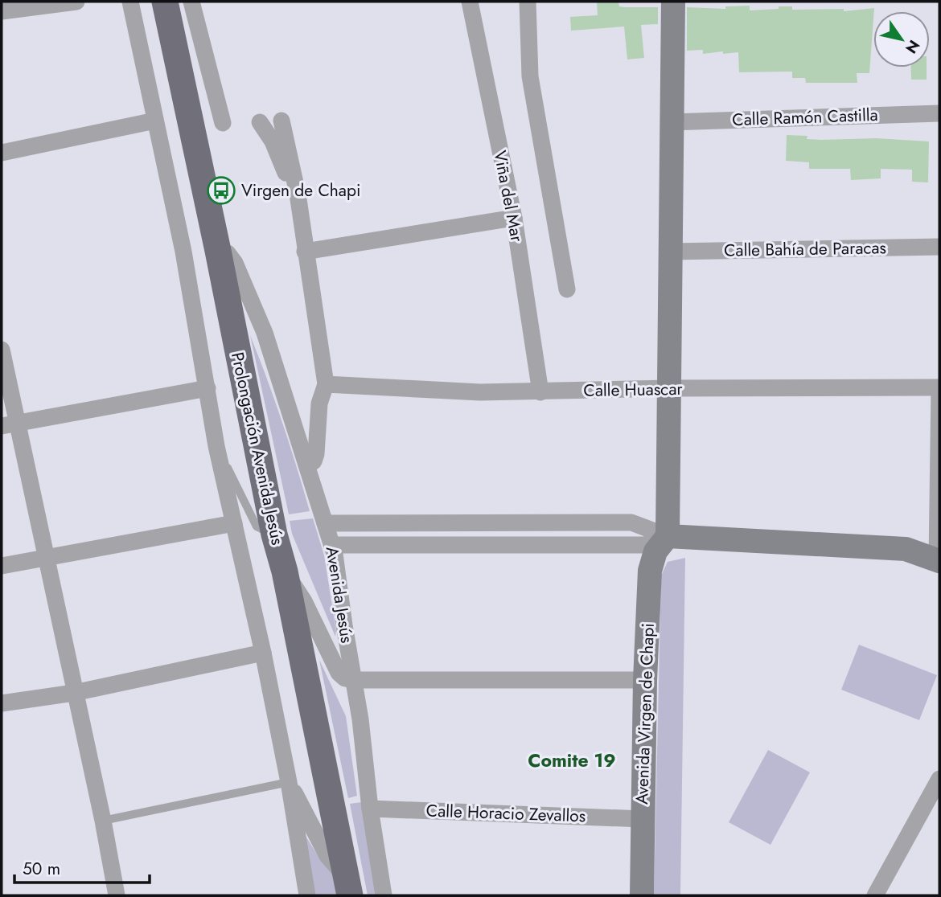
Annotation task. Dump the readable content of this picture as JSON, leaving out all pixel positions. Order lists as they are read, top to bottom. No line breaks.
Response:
{"streets":{"main road":["Prolongación Avenida Jesús"],"street":["Calle Ramón Castilla","Viña del Mar","Calle Bahía de Paracas","Calle Huascar","Avenida Jesús","Avenida Virgen de Chapi","Calle Horacio Zevallos"]},"crossings":[["Viña del Mar","Calle Huascar"],["Prolongación Avenida Jesús","Avenida Jesús"],["Avenida Jesús","Calle Horacio Zevallos"],["Avenida Virgen de Chapi","Calle Horacio Zevallos"]],"districts":["Comite 19"],"places":{"bus stop":["Virgen de Chapi"]},"scale_bar":"50 m","north":"bottom right"}
